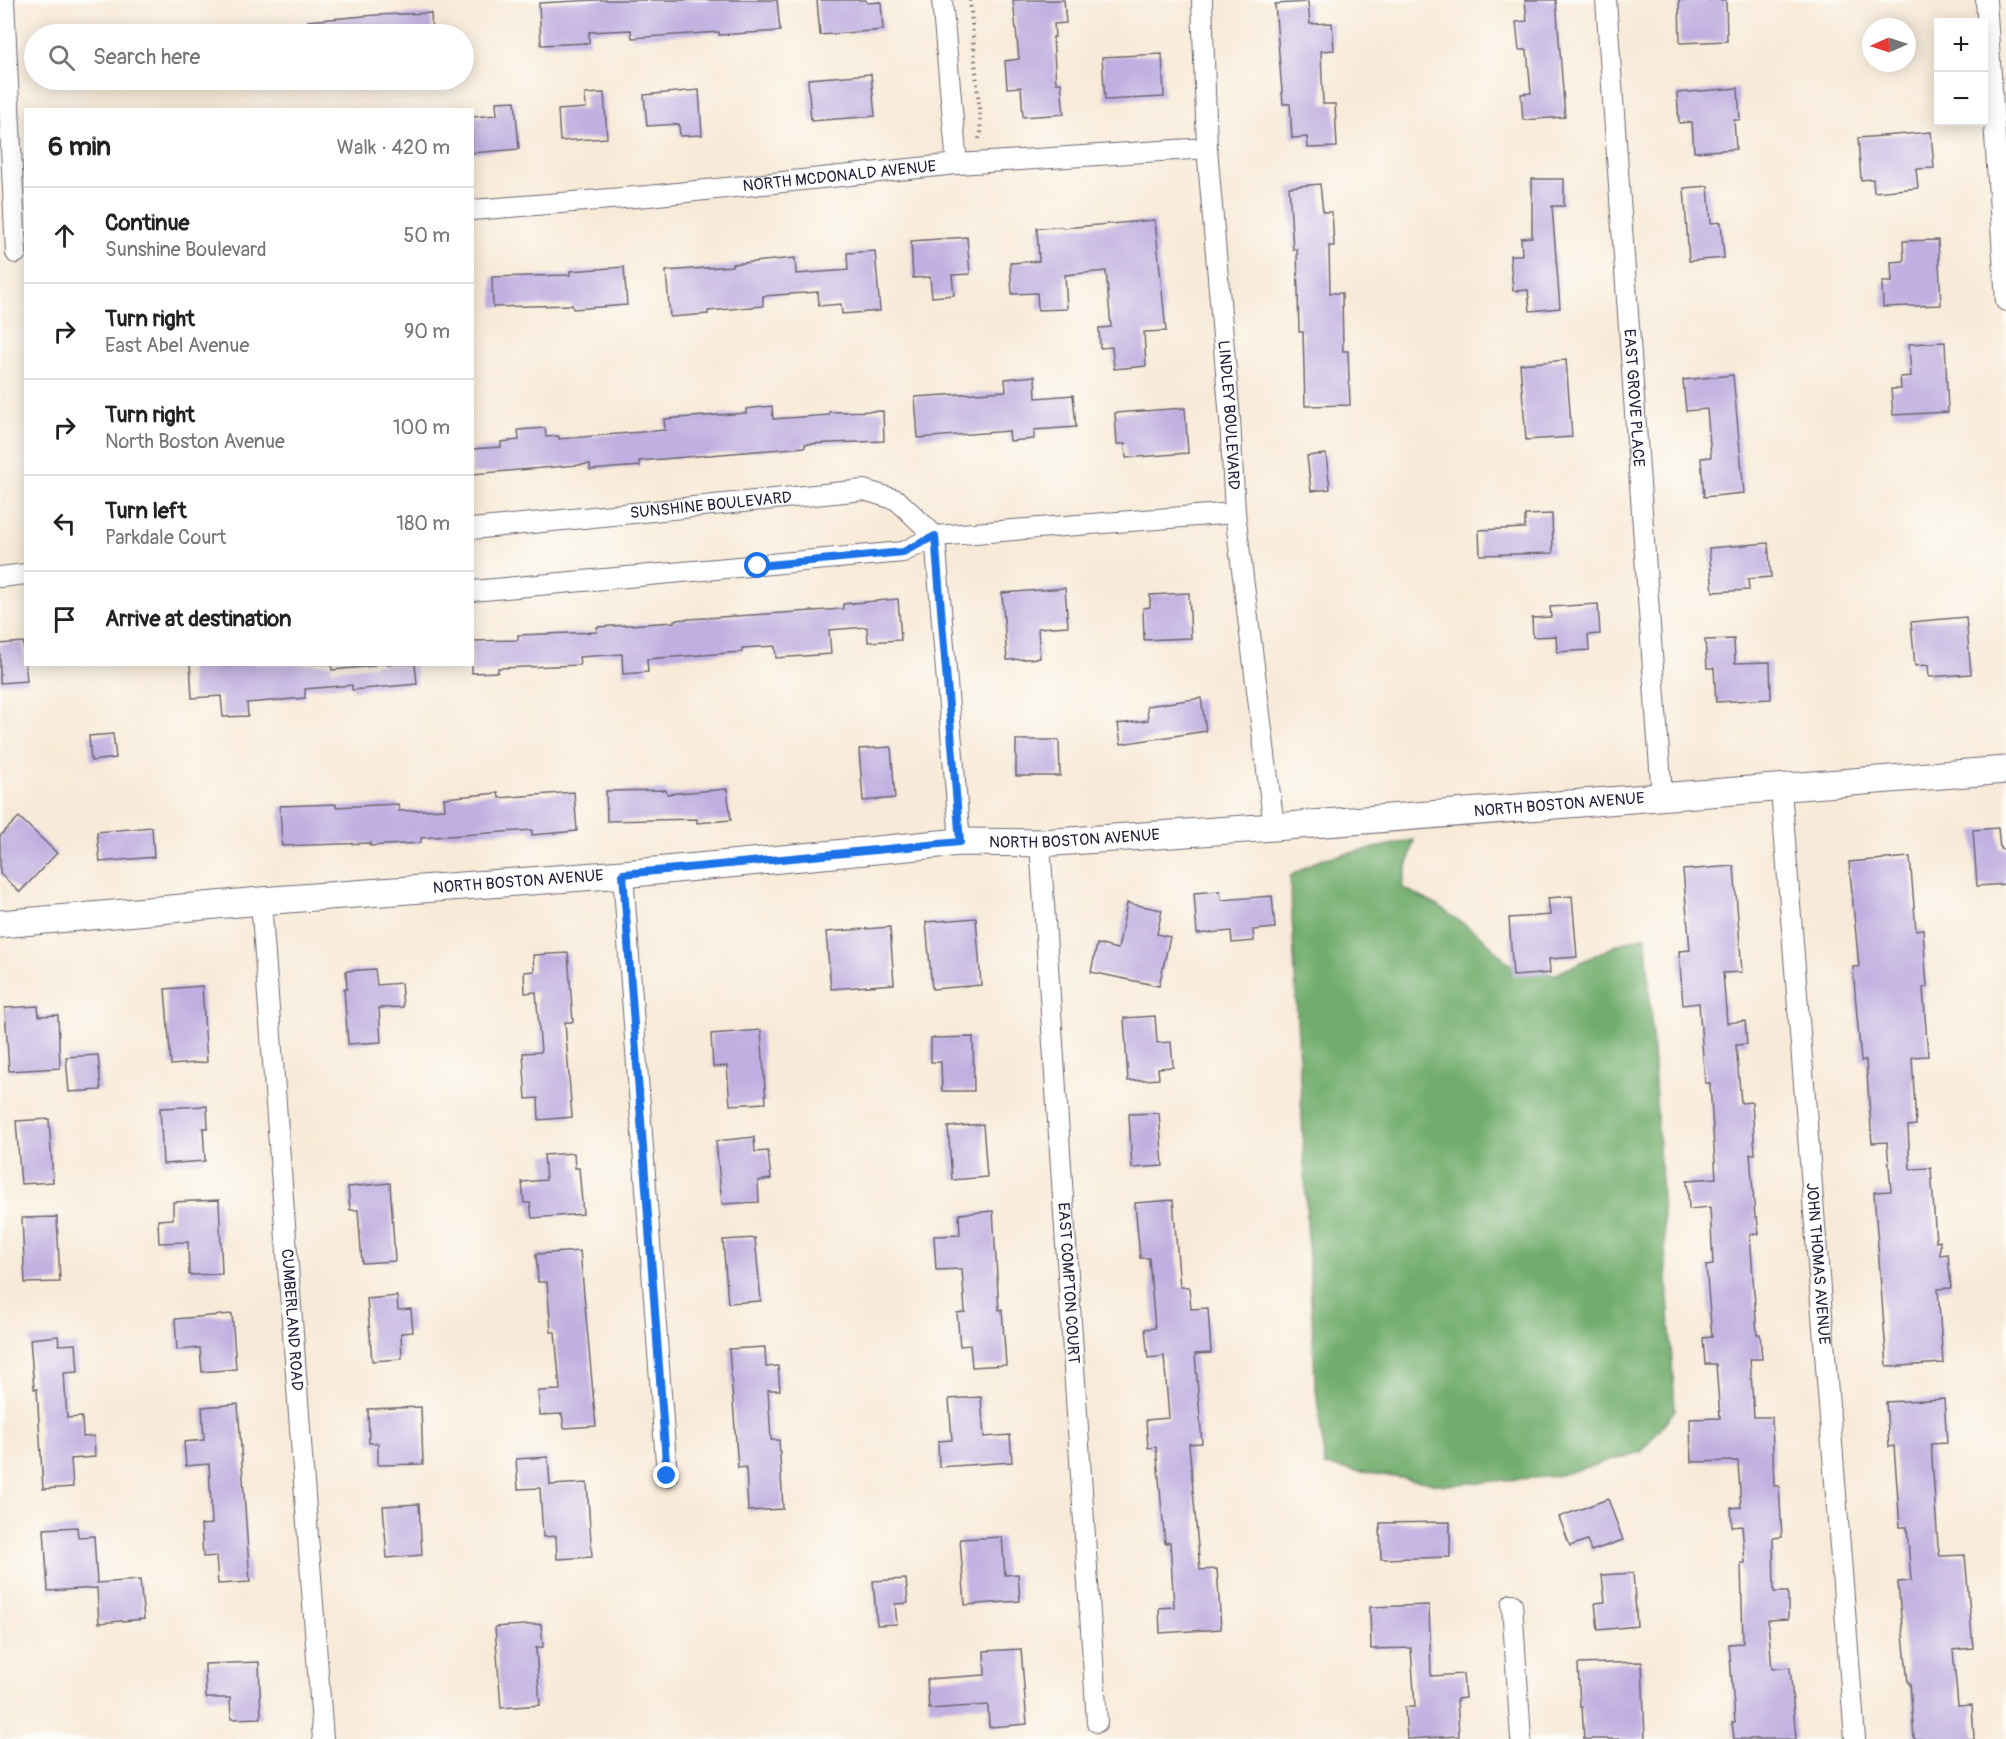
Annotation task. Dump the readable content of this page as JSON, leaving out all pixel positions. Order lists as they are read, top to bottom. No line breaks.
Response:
{"streets":{"street":["NORTH MCDONALD AVENUE","EAST GROVE PLACE","LINDLEY BOULEVARD","SUNSHINE BOULEVARD","NORTH BOSTON AVENUE","JOHN THOMAS AVENUE","EAST COMPTON COURT","CUMBERLAND ROAD"]},"crossings":[["NORTH MCDONALD AVENUE","LINDLEY BOULEVARD"],["EAST GROVE PLACE","NORTH BOSTON AVENUE"],["LINDLEY BOULEVARD","NORTH BOSTON AVENUE"],["NORTH BOSTON AVENUE","JOHN THOMAS AVENUE"],["NORTH BOSTON AVENUE","EAST COMPTON COURT"],["NORTH BOSTON AVENUE","CUMBERLAND ROAD"]],"north":"left","page":{"map_buttons":["+","−"],"search":"Search here","heading":["6 min","Walk · 420 m"],"list":[["Continue","Sunshine Boulevard","50 m"],["Turn right","East Abel Avenue","90 m"],["Turn right","North Boston Avenue","100 m"],["Turn left","Parkdale Court","180 m"],"Arrive at destination"]}}
